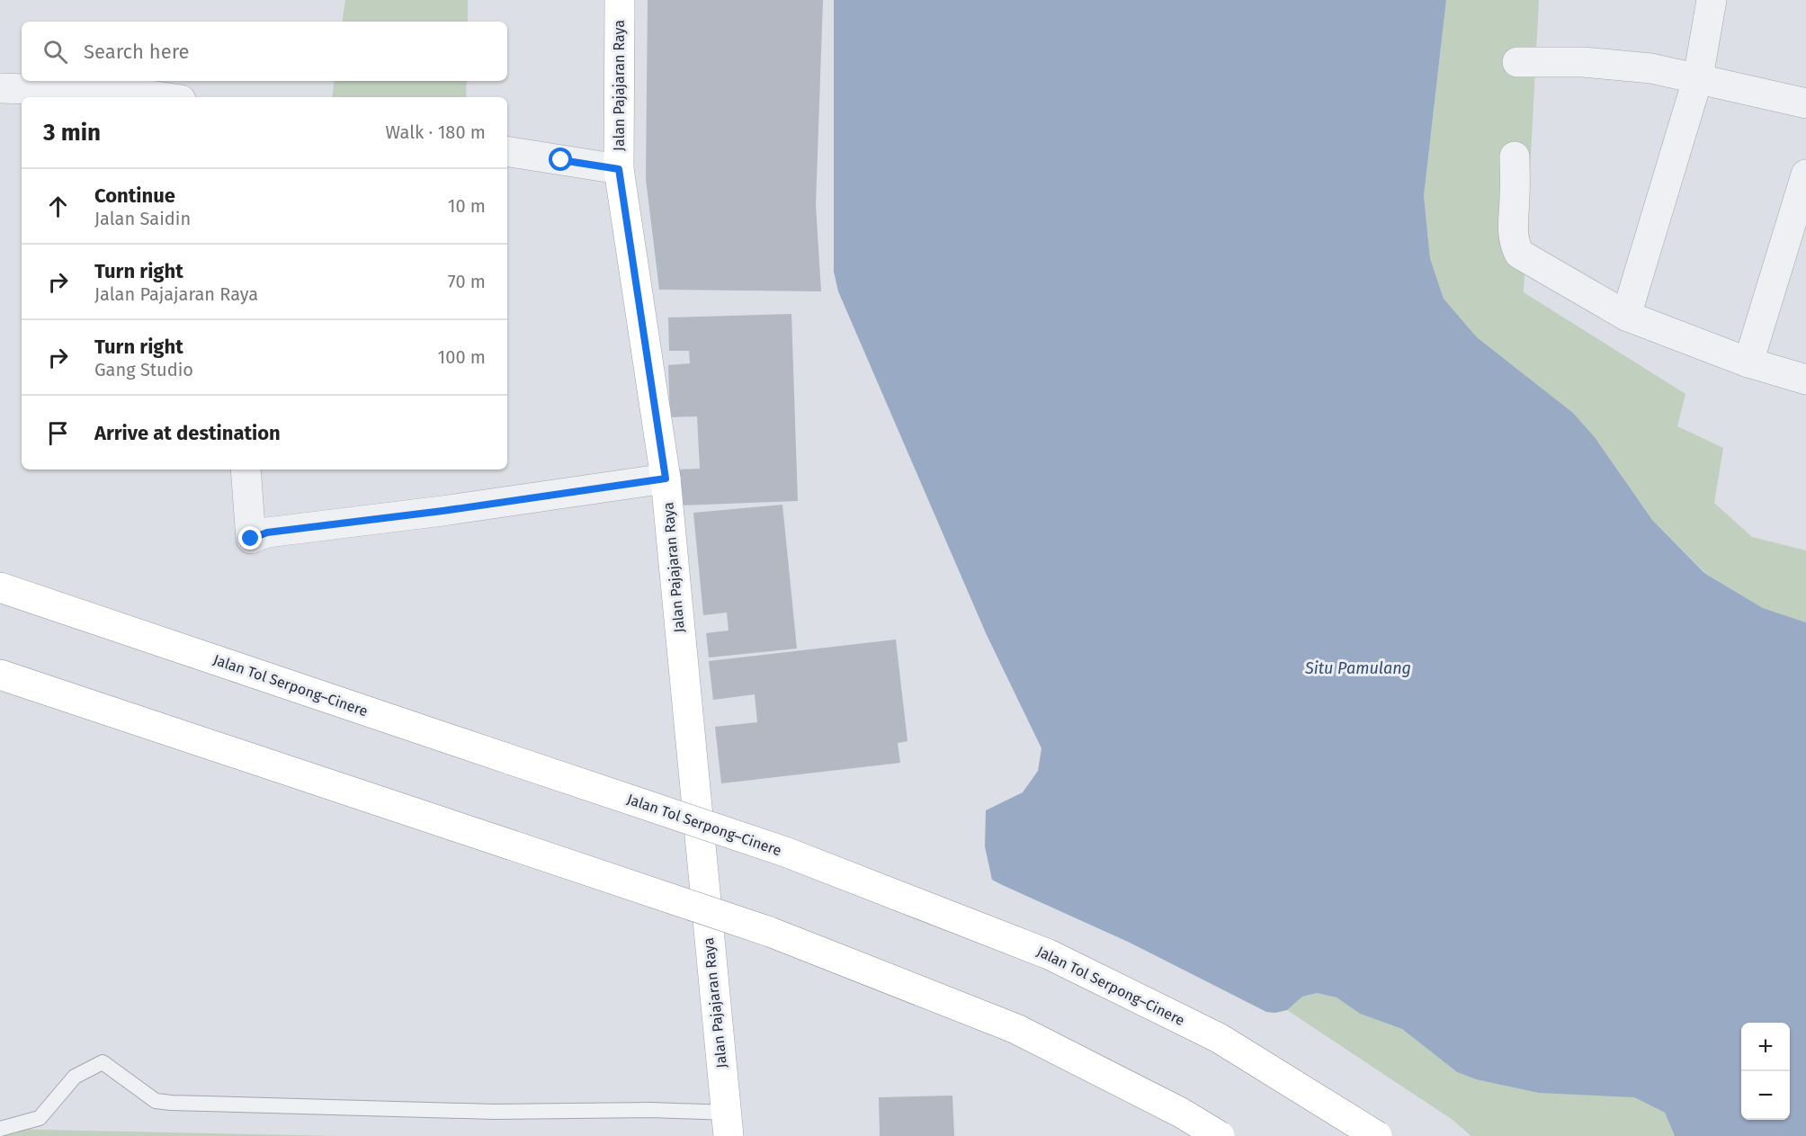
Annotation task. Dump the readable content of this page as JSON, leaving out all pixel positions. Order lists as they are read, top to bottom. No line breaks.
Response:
{"streets":{"main road":["Jalan Pajajaran Raya","Jalan Tol Serpong–Cinere"]},"water":["Situ Pamulang"],"page":{"search":"Search here","heading":["3 min","Walk · 180 m"],"list":[["Continue","Jalan Saidin","10 m"],["Turn right","Jalan Pajajaran Raya","70 m"],["Turn right","Gang Studio","100 m"],"Arrive at destination"],"map_buttons":["+","−"]}}
